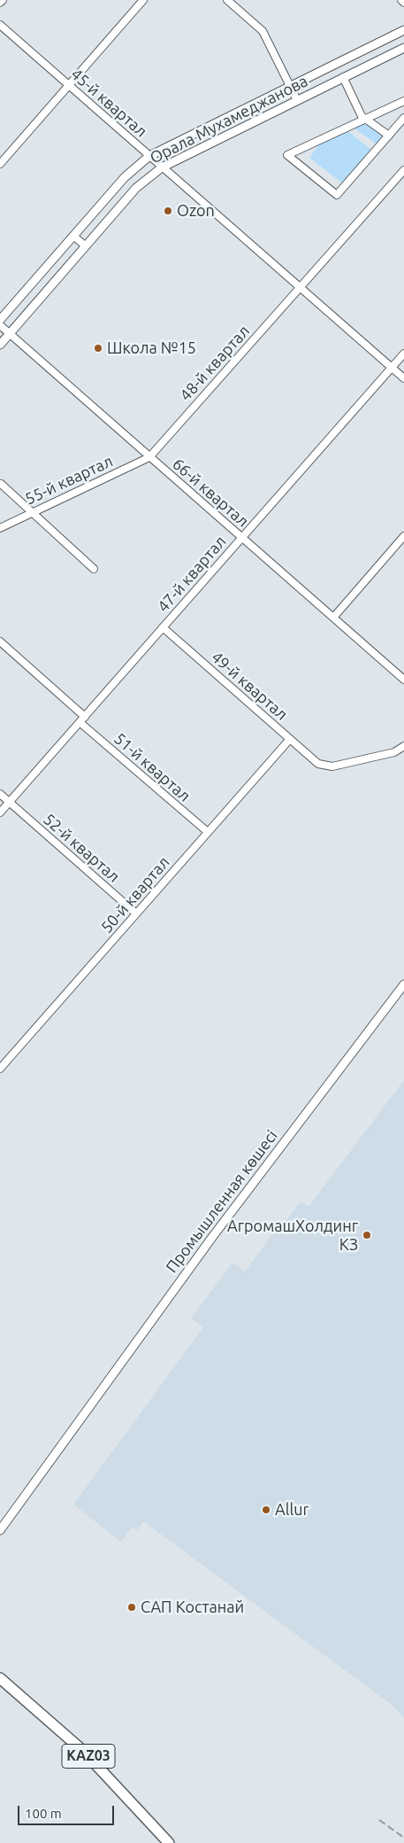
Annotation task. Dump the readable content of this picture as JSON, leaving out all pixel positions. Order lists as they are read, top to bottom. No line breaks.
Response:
{"streets":{"main road":["KАZ03"],"street":["45-й квартал","Орала Мухамеджанова","48-й квартал","55-й квартал","66-й квартал","47-й квартал","49-й квартал","51-й квартал","52-й квартал","50-й квартал","Промышленная көшесі"]},"crossings":[["45-й квартал","Орала Мухамеджанова"],["45-й квартал","48-й квартал"],["45-й квартал","47-й квартал"],["Орала Мухамеджанова","66-й квартал"],["48-й квартал","55-й квартал"],["48-й квартал","66-й квартал"],["55-й квартал","66-й квартал"],["66-й квартал","47-й квартал"],["47-й квартал","49-й квартал"],["47-й квартал","51-й квартал"],["47-й квартал","52-й квартал"],["49-й квартал","50-й квартал"],["51-й квартал","50-й квартал"],["52-й квартал","50-й квартал"]],"places":["Ozon","Школа №15","АгромашХолдинг КЗ","Allur","САП Костанай"],"scale_bar":"100 m"}
